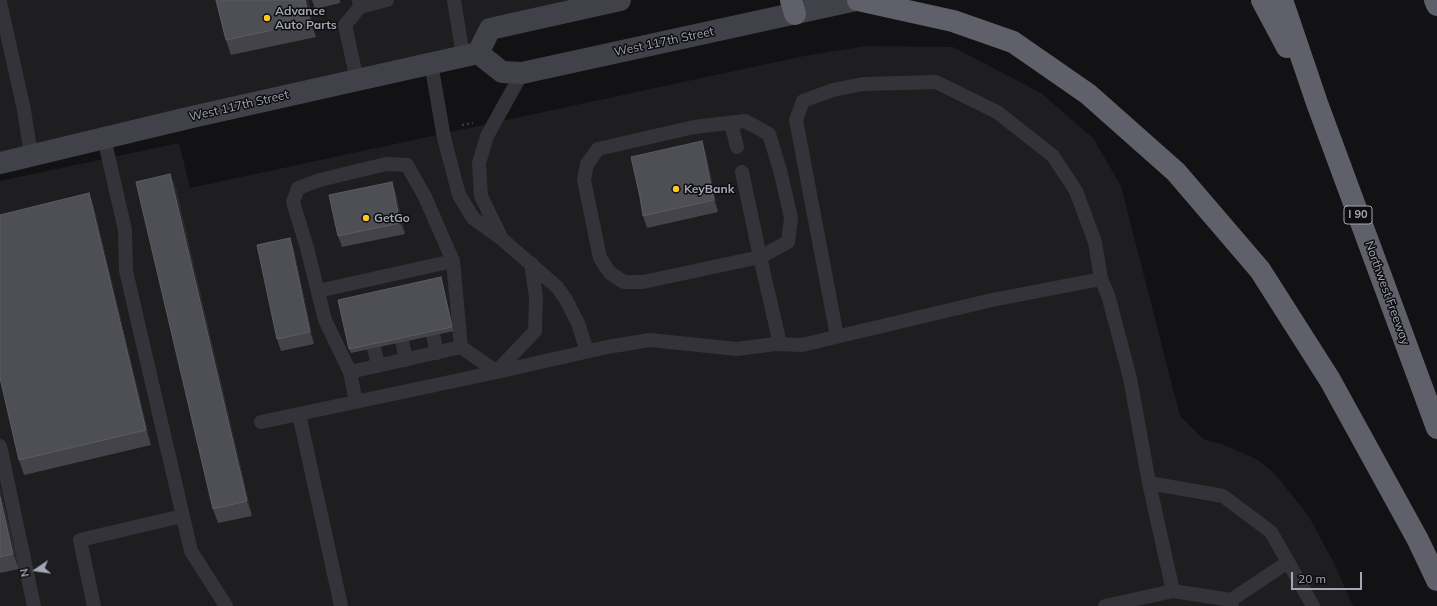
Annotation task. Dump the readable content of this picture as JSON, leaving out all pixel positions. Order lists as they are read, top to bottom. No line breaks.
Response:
{"streets":{"highway":["I 90","Northwest Freeway"],"main road":["West 117th Street"]},"places":["Advance Auto Parts","KeyBank","GetGo"],"scale_bar":"20 m","north":"left"}
